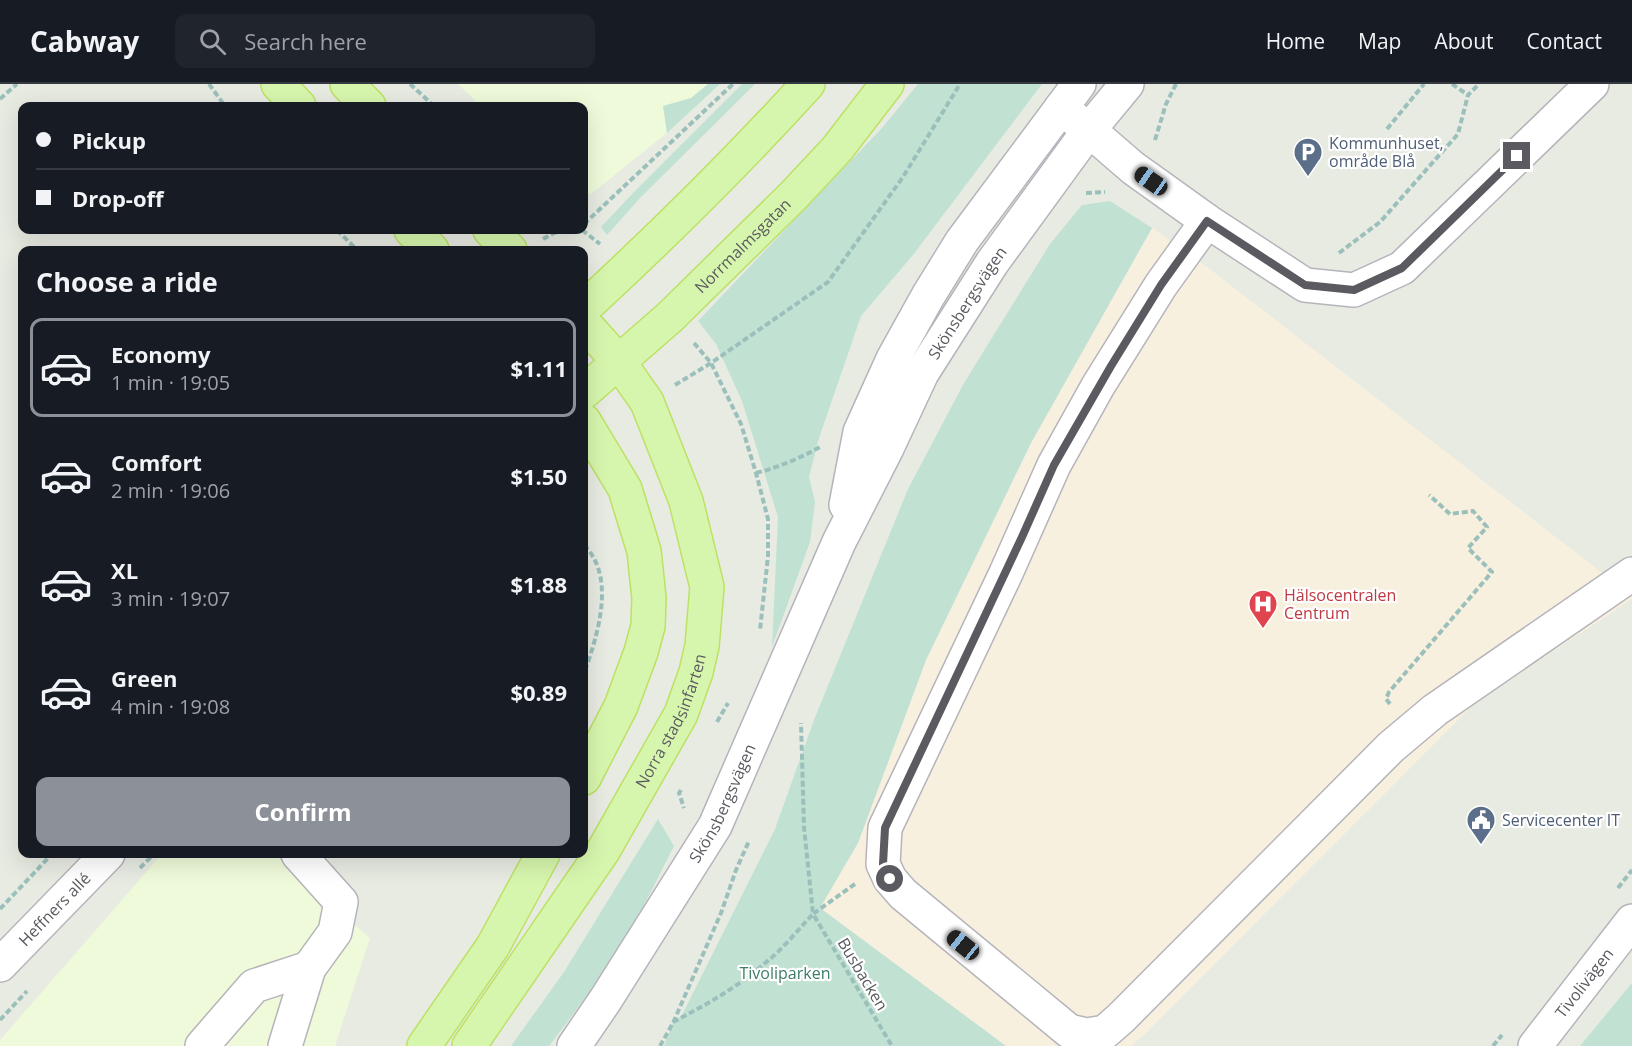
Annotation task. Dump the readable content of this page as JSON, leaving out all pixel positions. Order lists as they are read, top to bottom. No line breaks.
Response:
{"streets":{"main road":["Norrmalmsgatan","Norra stadsinfarten"],"street":["Skönsbergsvägen","Heffners allé","Tivolivägen"],"path":["Busbacken"]},"crossings":[["Norrmalmsgatan","Norra stadsinfarten"]],"parks":["Tivoliparken"],"places":{"parking":["Kommunhuset, område Blå"],"hospital":["Hälsocentralen Centrum"],"public building":["Servicecenter IT"]},"page":{"header":"Cabway","search":"Search here","nav":["Home","Map","About","Contact"],"banner":["Pickup","Drop-off"],"heading":"Choose a ride","list":[{"name":"Economy","note":"1 min · 19:05","value":"$1.11"},{"name":"Comfort","note":"2 min · 19:06","value":"$1.50"},{"name":"XL","note":"3 min · 19:07","value":"$1.88"},{"name":"Green","note":"4 min · 19:08","value":"$0.89"}],"buttons":"Confirm"}}
